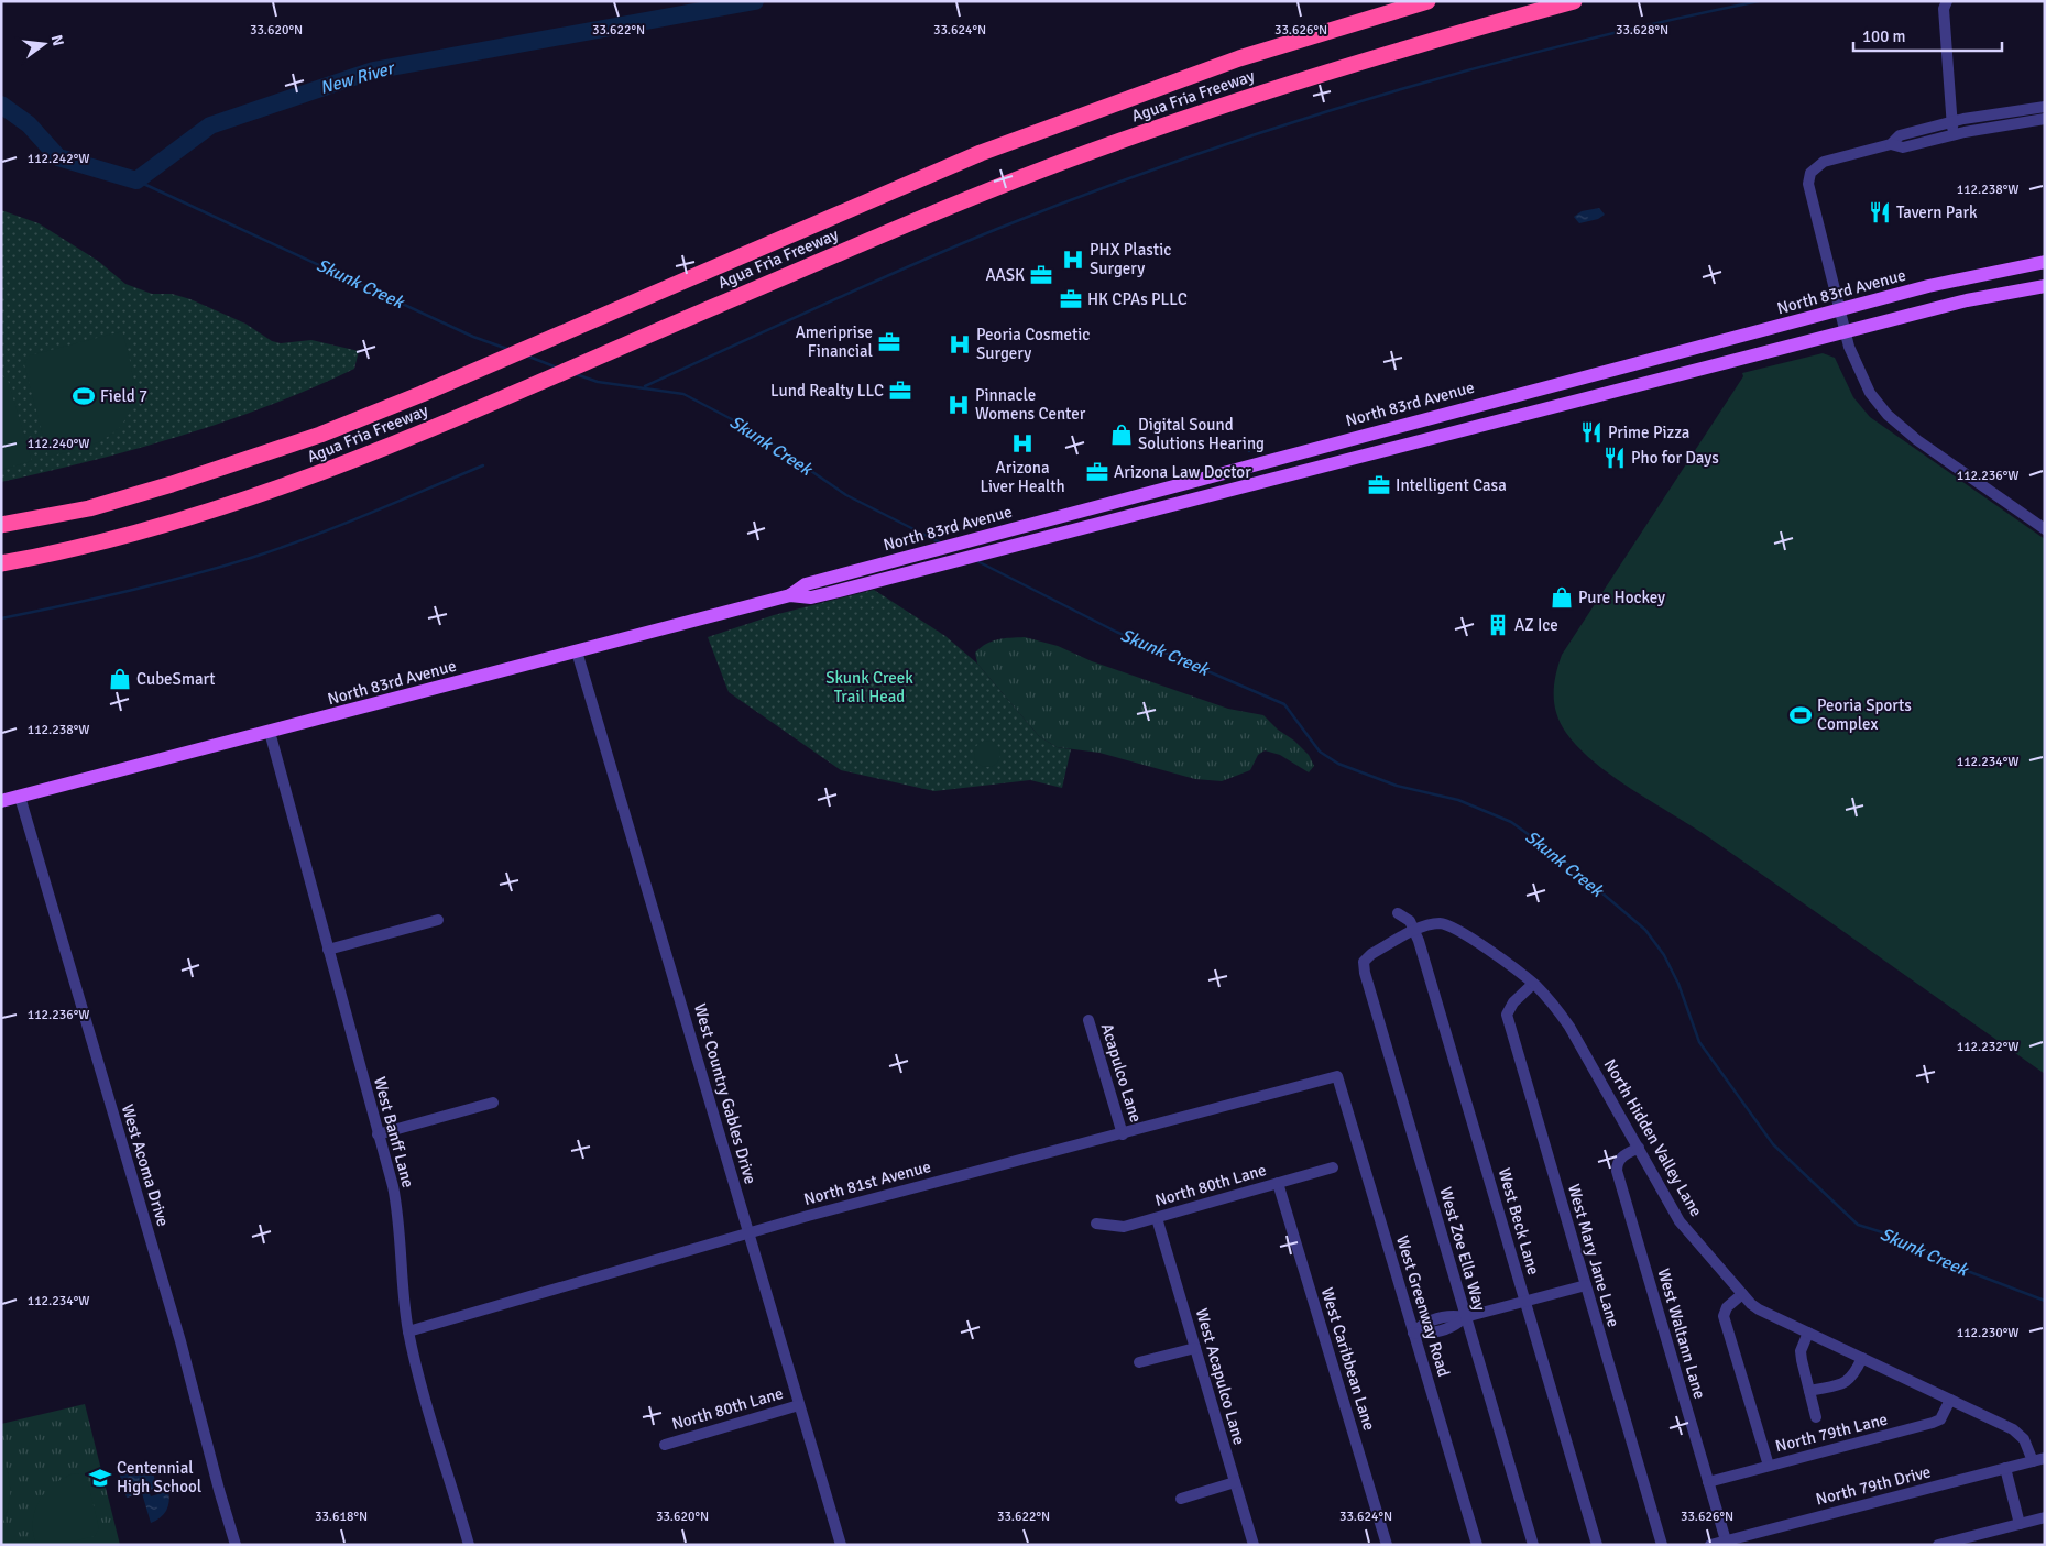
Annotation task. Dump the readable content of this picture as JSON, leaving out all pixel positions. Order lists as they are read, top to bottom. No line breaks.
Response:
{"streets":{"highway":["Agua Fria Freeway"],"main road":["North 83rd Avenue"],"street":["Acapulco Lane","West Country Gables Drive","West Banff Lane","North Hidden Valley Lane","West Acoma Drive","North 81st Avenue","North 80th Lane","West Beck Lane","West Zoe Ella Way","West Mary Jane Lane","West Greenway Road","West Waltann Lane","West Caribbean Lane","West Acapulco Lane","North 79th Lane","North 79th Drive"]},"crossings":[["North 83rd Avenue","West Country Gables Drive"],["North 83rd Avenue","West Banff Lane"],["North 83rd Avenue","West Acoma Drive"],["Acapulco Lane","North 81st Avenue"],["West Country Gables Drive","North 81st Avenue"],["West Country Gables Drive","North 80th Lane"],["West Banff Lane","North 81st Avenue"],["North Hidden Valley Lane","West Beck Lane"],["North Hidden Valley Lane","West Zoe Ella Way"],["North Hidden Valley Lane","West Mary Jane Lane"],["North Hidden Valley Lane","West Waltann Lane"],["North Hidden Valley Lane","North 79th Lane"],["North Hidden Valley Lane","North 79th Drive"],["North 81st Avenue","West Greenway Road"],["North 80th Lane","West Caribbean Lane"],["North 80th Lane","West Acapulco Lane"],["West Waltann Lane","North 79th Lane"],["West Waltann Lane","North 79th Drive"]],"water":["New River","Skunk Creek"],"parks":["Skunk Creek Trail Head"],"places":{"restaurant":["Tavern Park","Prime Pizza","Pho for Days"],"hospital":["PHX Plastic Surgery","Peoria Cosmetic Surgery","Pinnacle Womens Center","Arizona Liver Health"],"office":["AASK","HK CPAs PLLC","Ameriprise Financial","Lund Realty LLC","Arizona Law Doctor","Intelligent Casa"],"sports":["Field 7","Peoria Sports Complex"],"shop":["Digital Sound Solutions Hearing","Pure Hockey","CubeSmart"],"building":["AZ Ice"],"school or university":["Centennial High School"]},"scale_bar":"100 m","north":"right","coordinates":["33.620°N","33.622°N","33.624°N","33.626°N","33.628°N","112.242°W","112.238°W","112.240°W","112.236°W","112.234°W","112.232°W","112.230°W","33.618°N"]}
